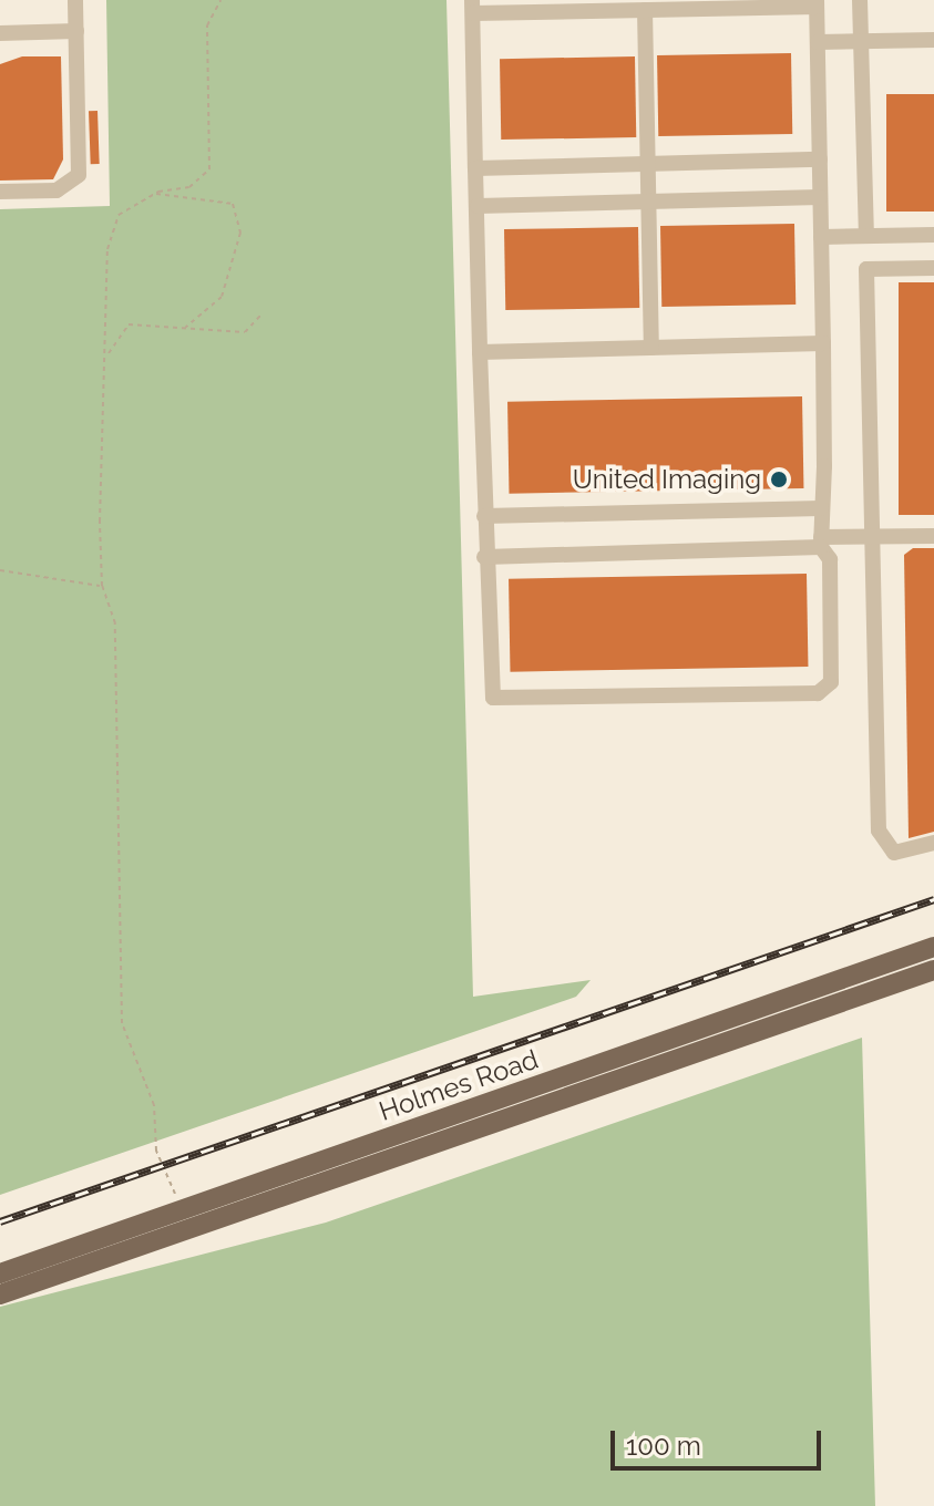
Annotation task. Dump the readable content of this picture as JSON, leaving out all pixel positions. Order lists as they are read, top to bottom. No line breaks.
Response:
{"streets":{"main road":["Holmes Road"]},"places":["United Imaging"],"scale_bar":"100 m"}
